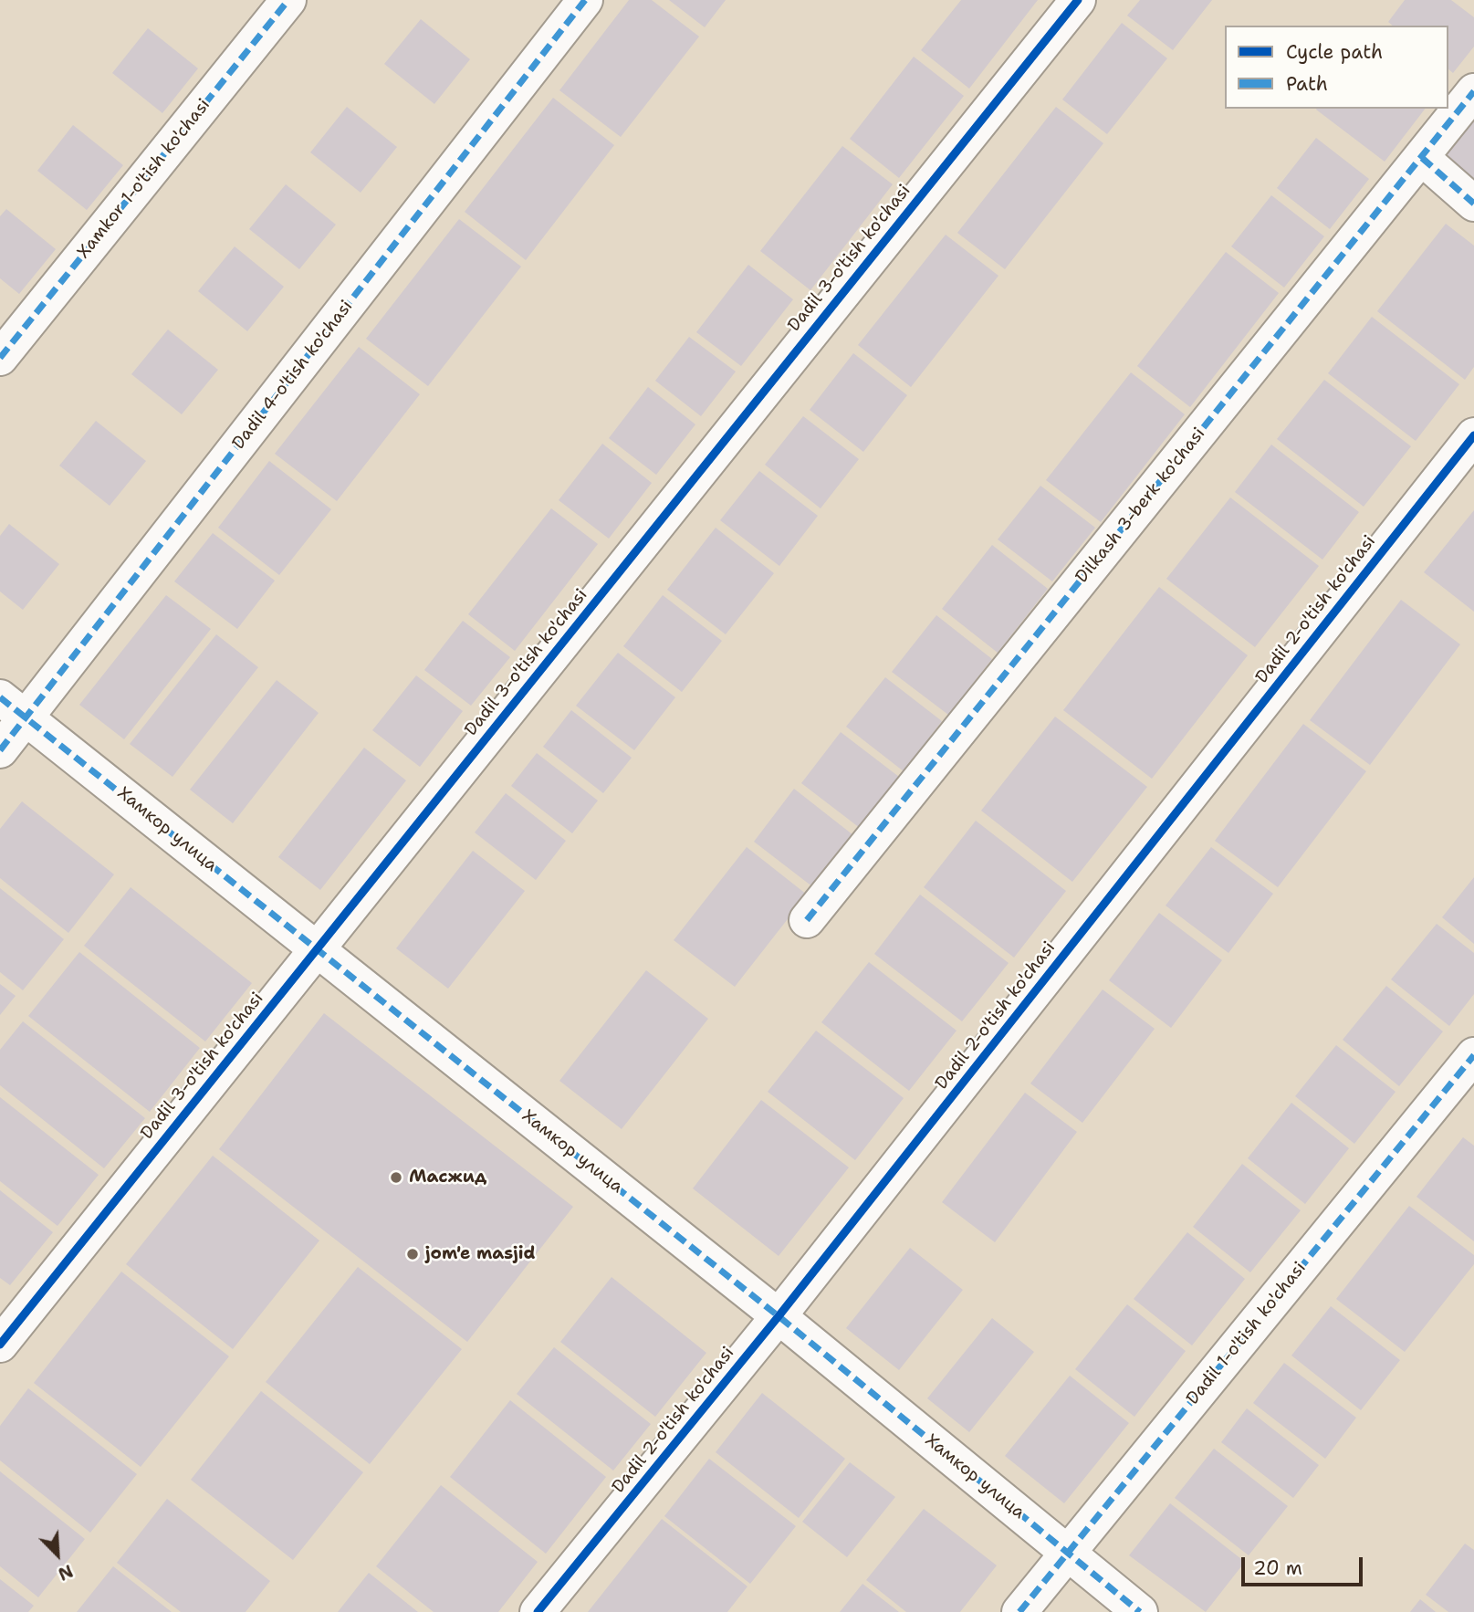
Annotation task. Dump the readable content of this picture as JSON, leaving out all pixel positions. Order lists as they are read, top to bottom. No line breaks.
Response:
{"streets":{"street":["Xamkor 1-o'tish ko'chasi","Dadil 3-o'tish ko'chasi","Dadil 4-o'tish ko'chasi","Dilkash 3-berk ko'chasi","Dadil 2-o'tish ko'chasi","Хамкор улица","Dadil 1-o'tish ko'chasi"]},"crossings":[["Dadil 3-o'tish ko'chasi","Хамкор улица"],["Dadil 4-o'tish ko'chasi","Хамкор улица"],["Dadil 2-o'tish ko'chasi","Хамкор улица"],["Хамкор улица","Dadil 1-o'tish ko'chasi"]],"places":["Масжид","jom'e masjid"],"legend":["Cycle path","Path"],"scale_bar":"20 m","north":"bottom right"}
